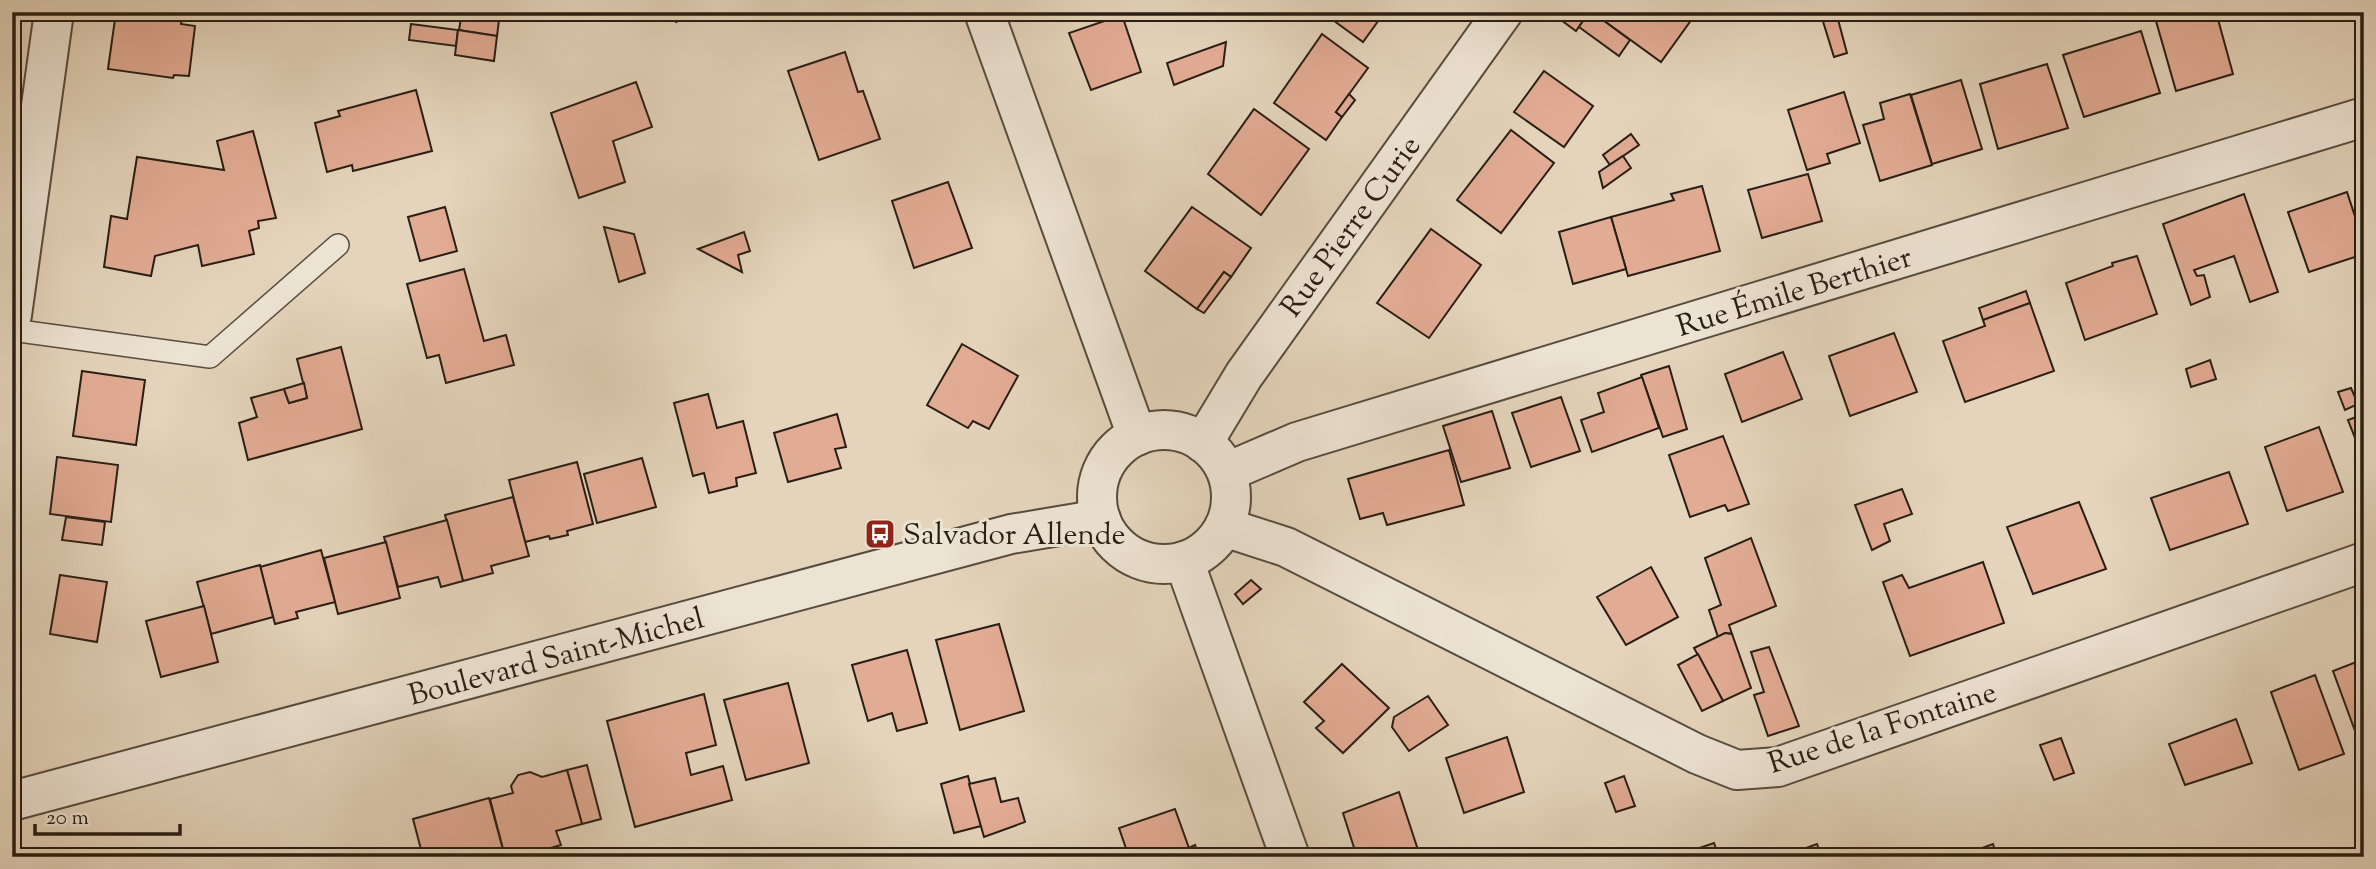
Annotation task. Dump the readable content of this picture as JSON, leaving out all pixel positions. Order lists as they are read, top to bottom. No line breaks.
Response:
{"streets":{"street":["Rue Pierre Curie","Rue Émile Berthier","Boulevard Saint-Michel","Rue de la Fontaine"]},"crossings":[["Rue Pierre Curie","Rue Émile Berthier"],["Rue Pierre Curie","Boulevard Saint-Michel"],["Rue Pierre Curie","Rue de la Fontaine"],["Rue Émile Berthier","Boulevard Saint-Michel"],["Rue Émile Berthier","Rue de la Fontaine"],["Boulevard Saint-Michel","Rue de la Fontaine"]],"places":{"bus stop":["Salvador Allende"]},"scale_bar":"20 m"}
